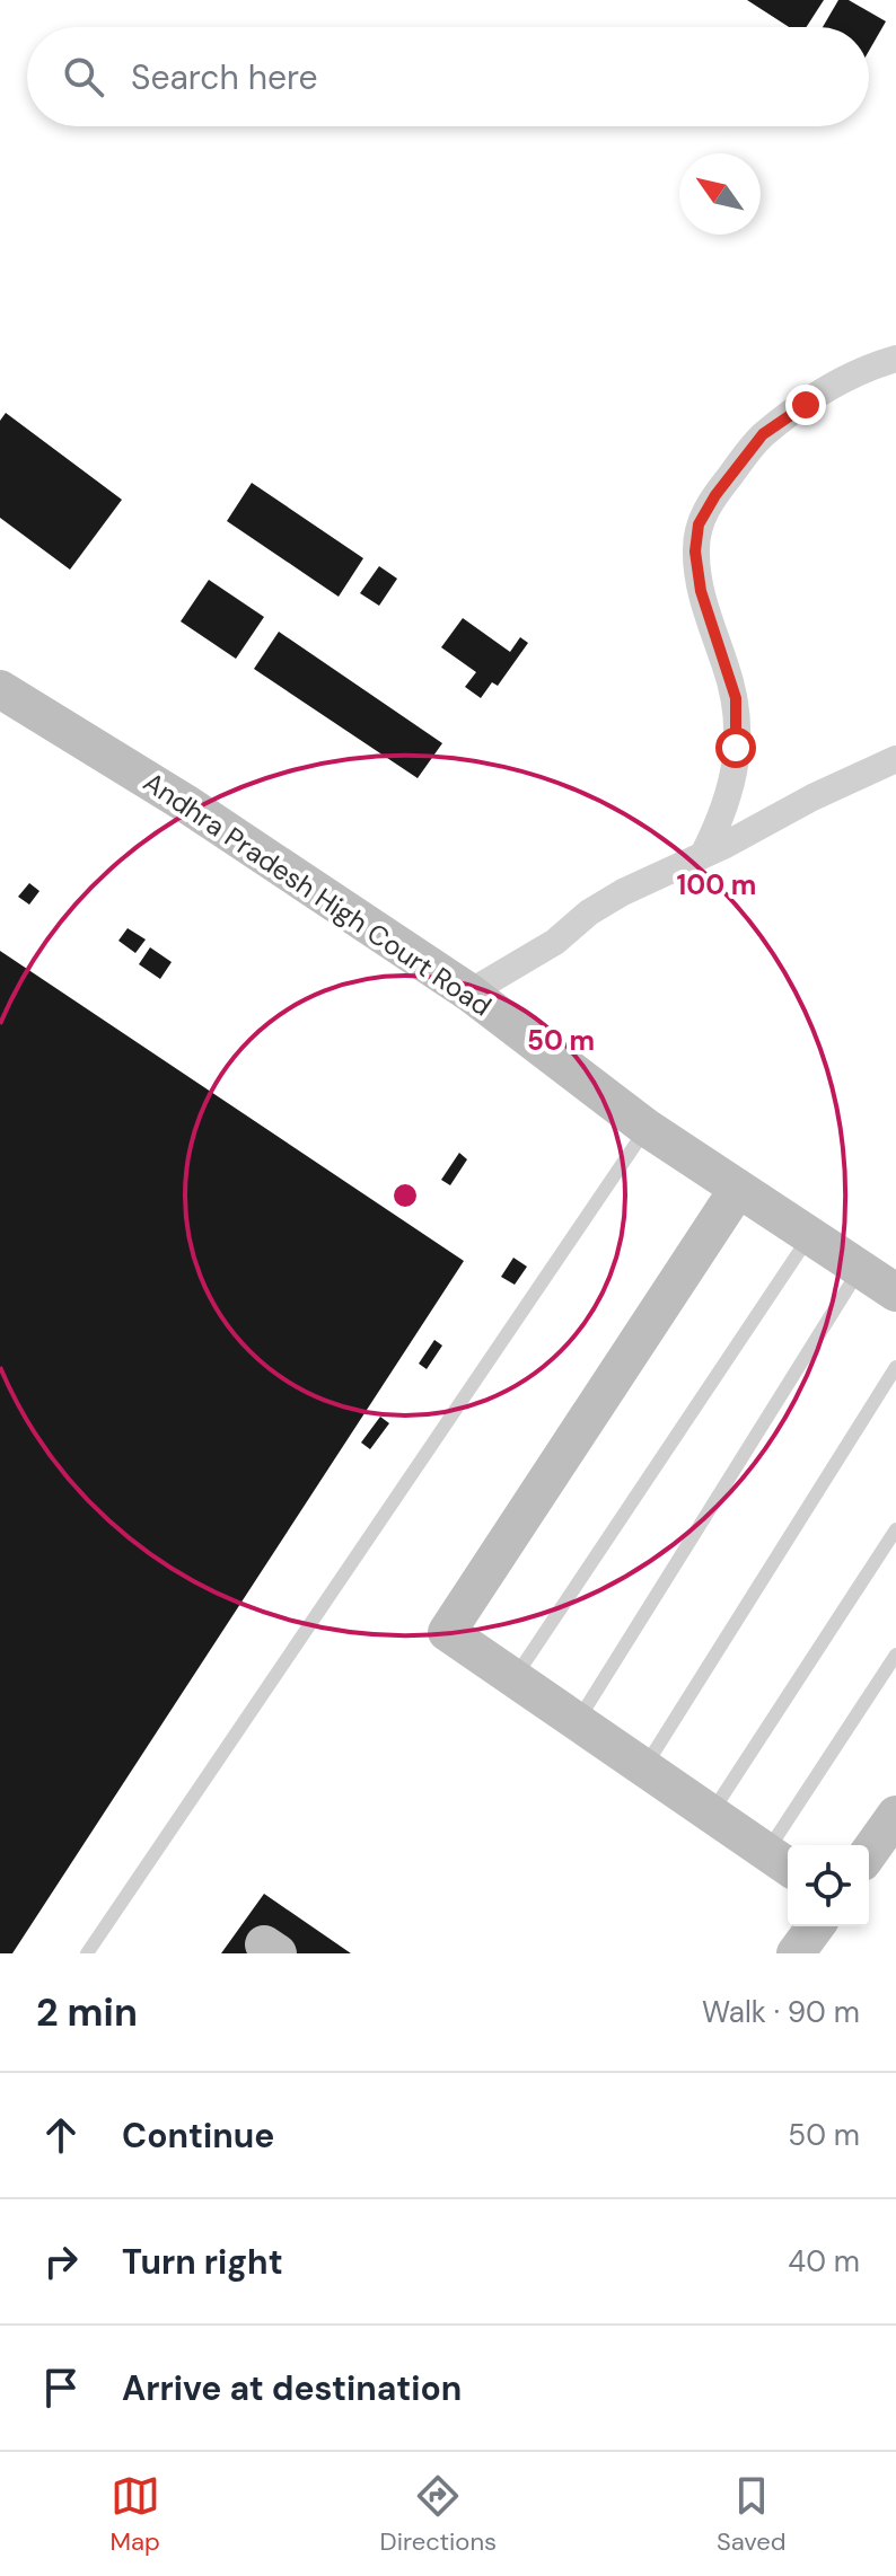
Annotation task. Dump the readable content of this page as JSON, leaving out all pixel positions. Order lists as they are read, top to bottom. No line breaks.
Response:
{"streets":{"street":["Andhra Pradesh High Court Road"]},"north":"top left","page":{"search":"Search here","heading":["2 min","Walk · 90 m"],"list":[["Continue","50 m"],["Turn right","40 m"],"Arrive at destination"],"nav":["Map","Directions","Saved"]},"rings":["100 m","50 m"]}
